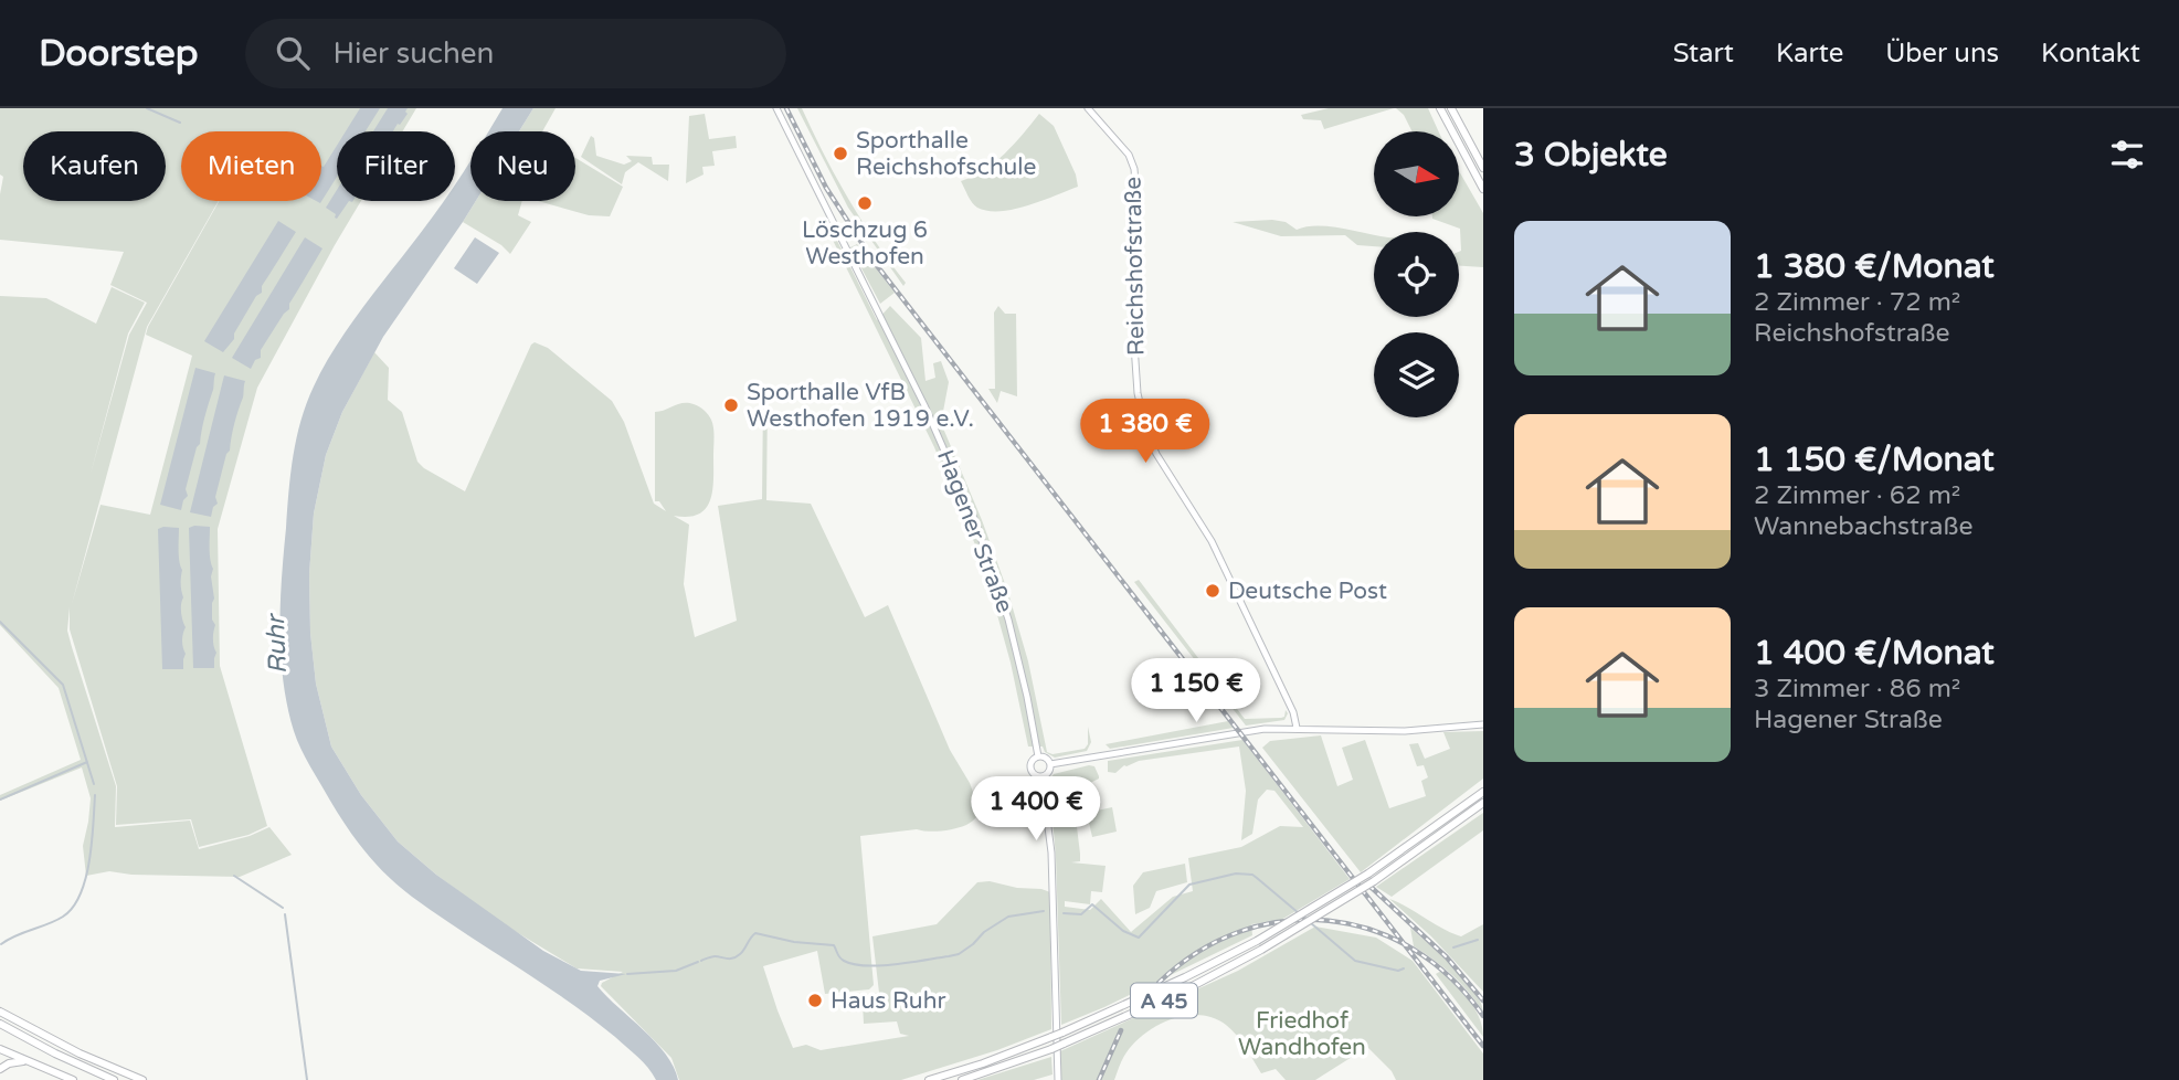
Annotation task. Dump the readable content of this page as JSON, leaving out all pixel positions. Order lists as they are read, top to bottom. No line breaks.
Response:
{"streets":{"highway":["A 45"],"main road":["Reichshofstraße","Hagener Straße"]},"water":["Ruhr"],"parks":["Friedhof Wandhofen"],"places":["Sporthalle Reichshofschule","Löschzug 6 Westhofen","Sporthalle VfB Westhofen 1919 e.V.","Deutsche Post","Haus Ruhr"],"north":"right","page":{"header":"Doorstep","search":"Hier suchen","nav":["Start","Karte","Über uns","Kontakt"],"heading":"3 Objekte","chip":["Kaufen","Mieten","Filter","Neu"],"list":[{"name":"1 380 €/Monat","note":"2 Zimmer · 72 m² · Reichshofstraße"},{"name":"1 150 €/Monat","note":"2 Zimmer · 62 m² · Wannebachstraße"},{"name":"1 400 €/Monat","note":"3 Zimmer · 86 m² · Hagener Straße"}],"price":["1 380 €","1 150 €","1 400 €"]}}
